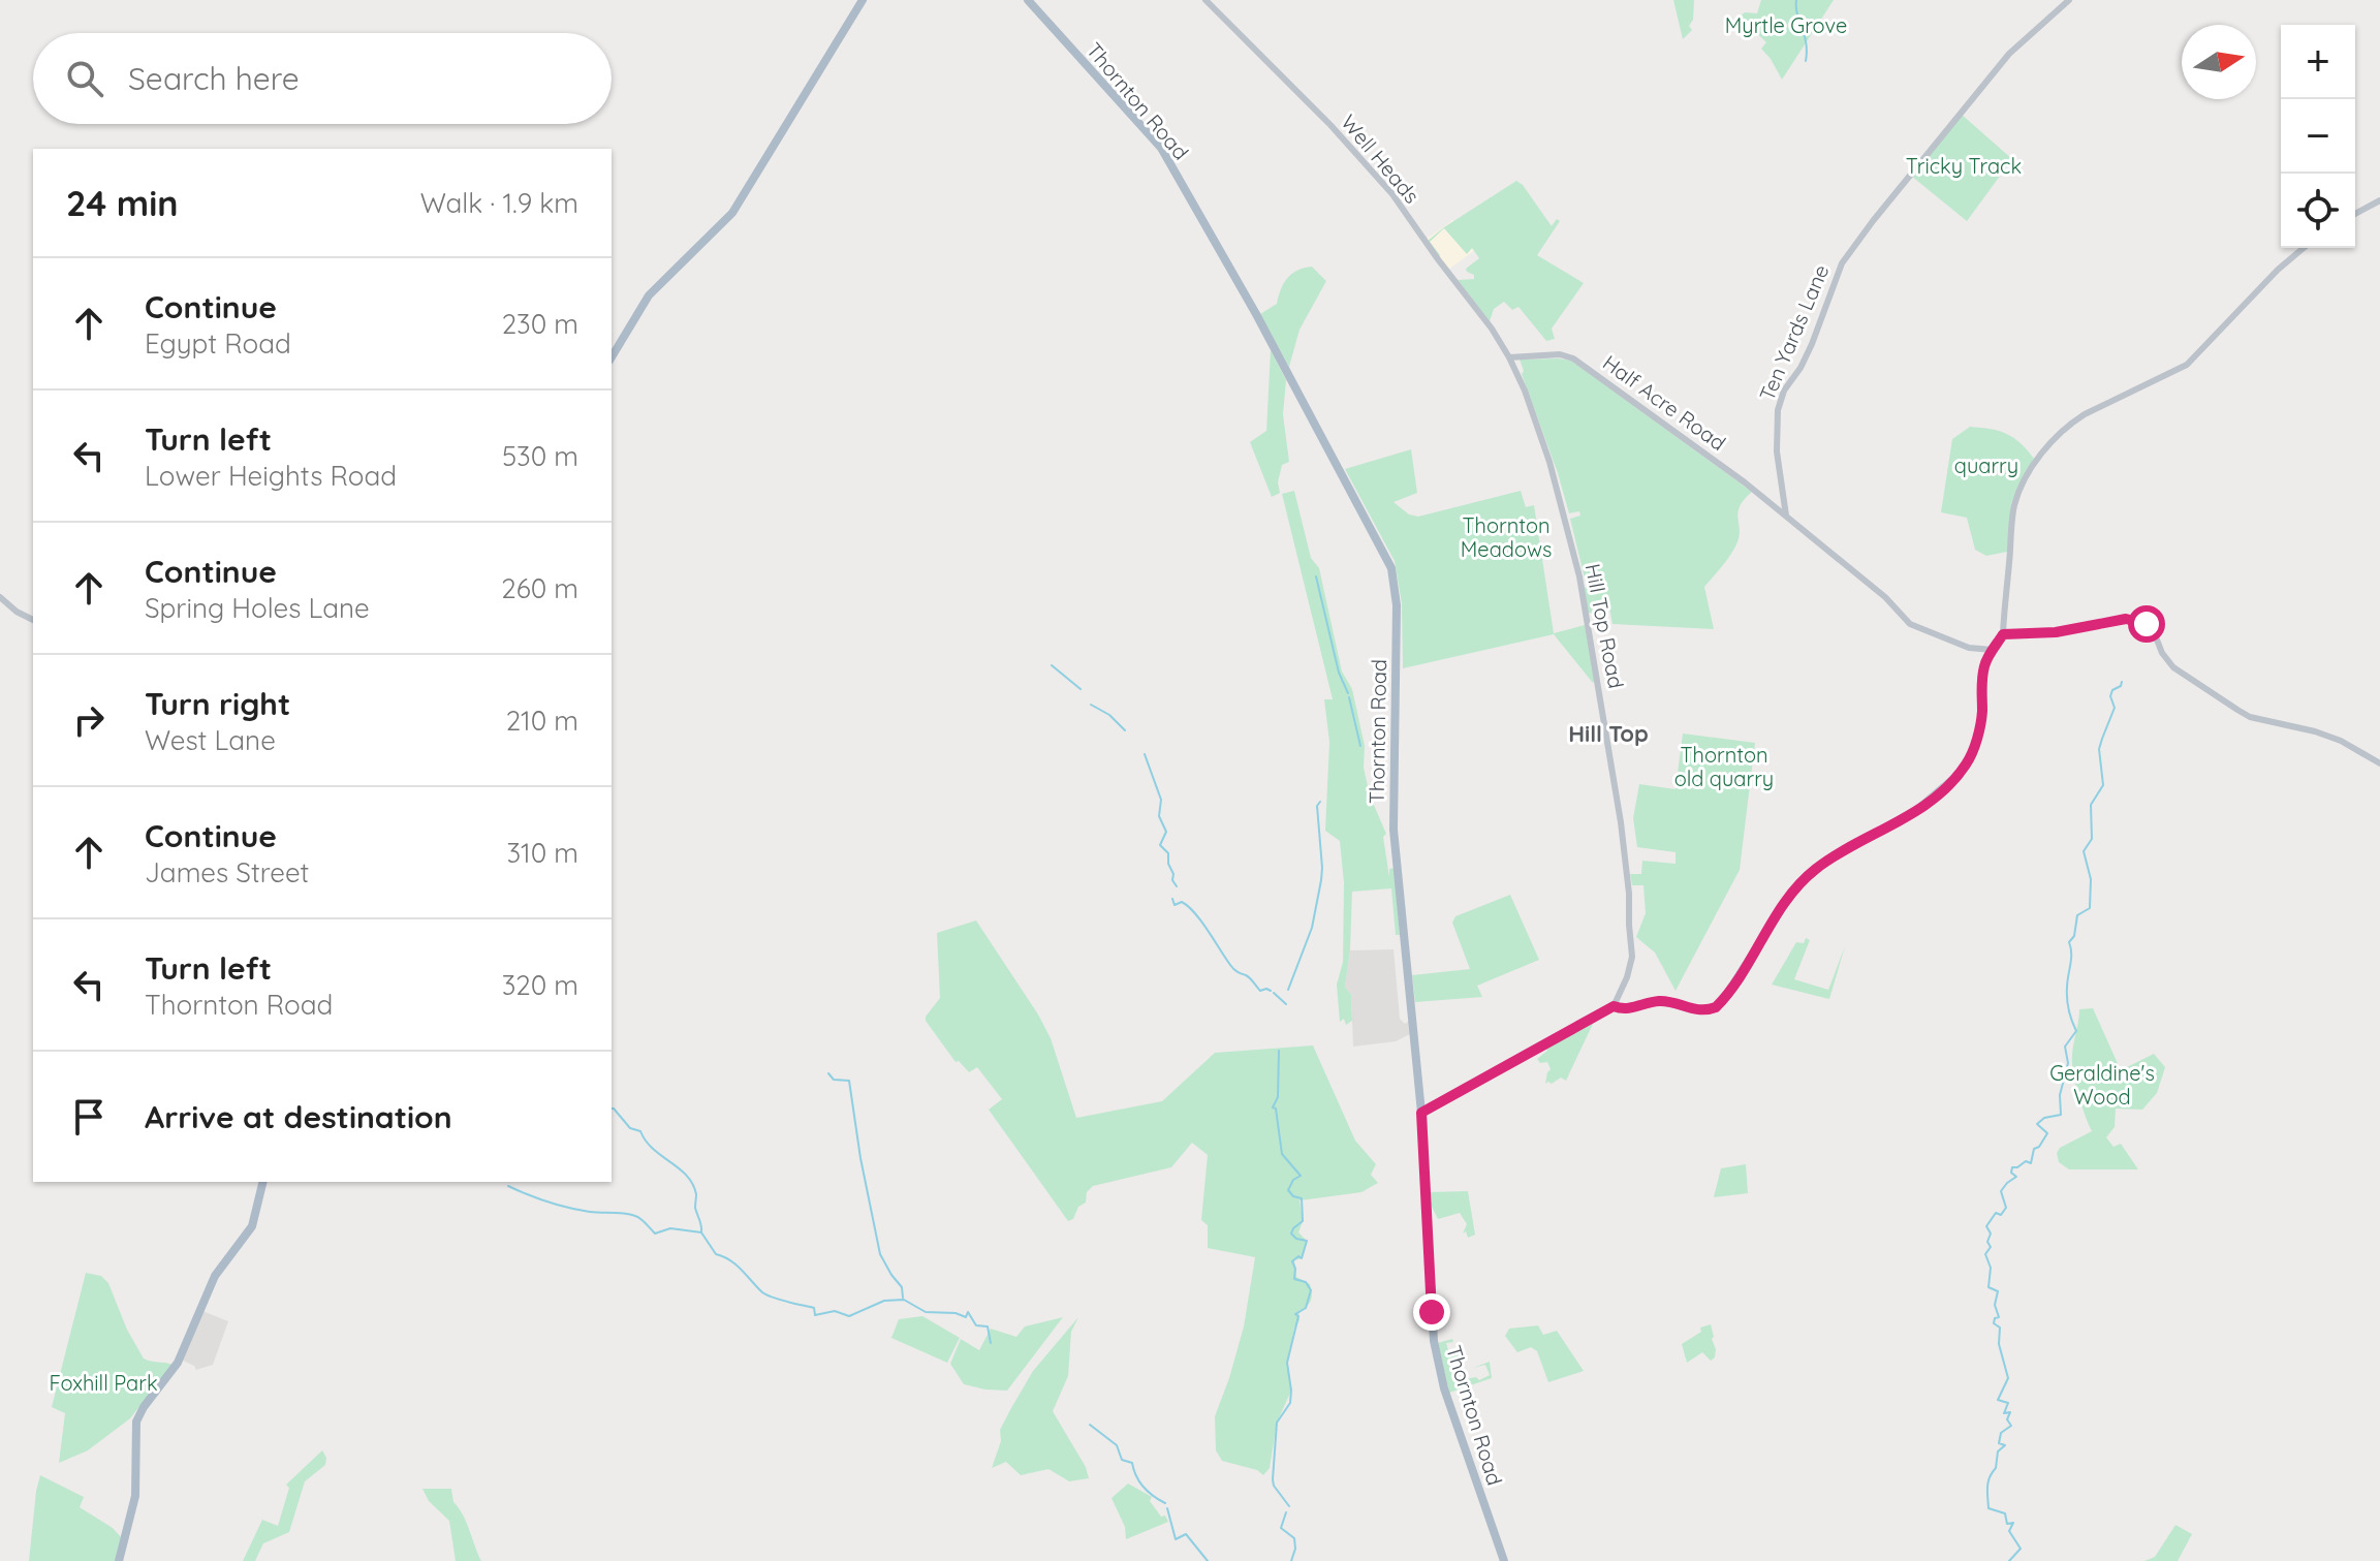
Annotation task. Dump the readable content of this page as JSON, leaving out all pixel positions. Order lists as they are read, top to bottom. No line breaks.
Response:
{"streets":{"main road":["Thornton Road"],"street":["Well Heads","Ten Yards Lane","Half Acre Road","Hill Top Road"]},"crossings":[["Well Heads","Half Acre Road"],["Well Heads","Hill Top Road"],["Ten Yards Lane","Half Acre Road"],["Half Acre Road","Hill Top Road"]],"districts":["Hill Top"],"parks":["Myrtle Grove","Tricky Track","quarry","Thornton Meadows","Thornton old quarry","Geraldine's Wood","Foxhill Park"],"north":"right","page":{"map_buttons":["+","−"],"search":"Search here","heading":["24 min","Walk · 1.9 km"],"list":[["Continue","Egypt Road","230 m"],["Turn left","Lower Heights Road","530 m"],["Continue","Spring Holes Lane","260 m"],["Turn right","West Lane","210 m"],["Continue","James Street","310 m"],["Turn left","Thornton Road","320 m"],"Arrive at destination"]}}
